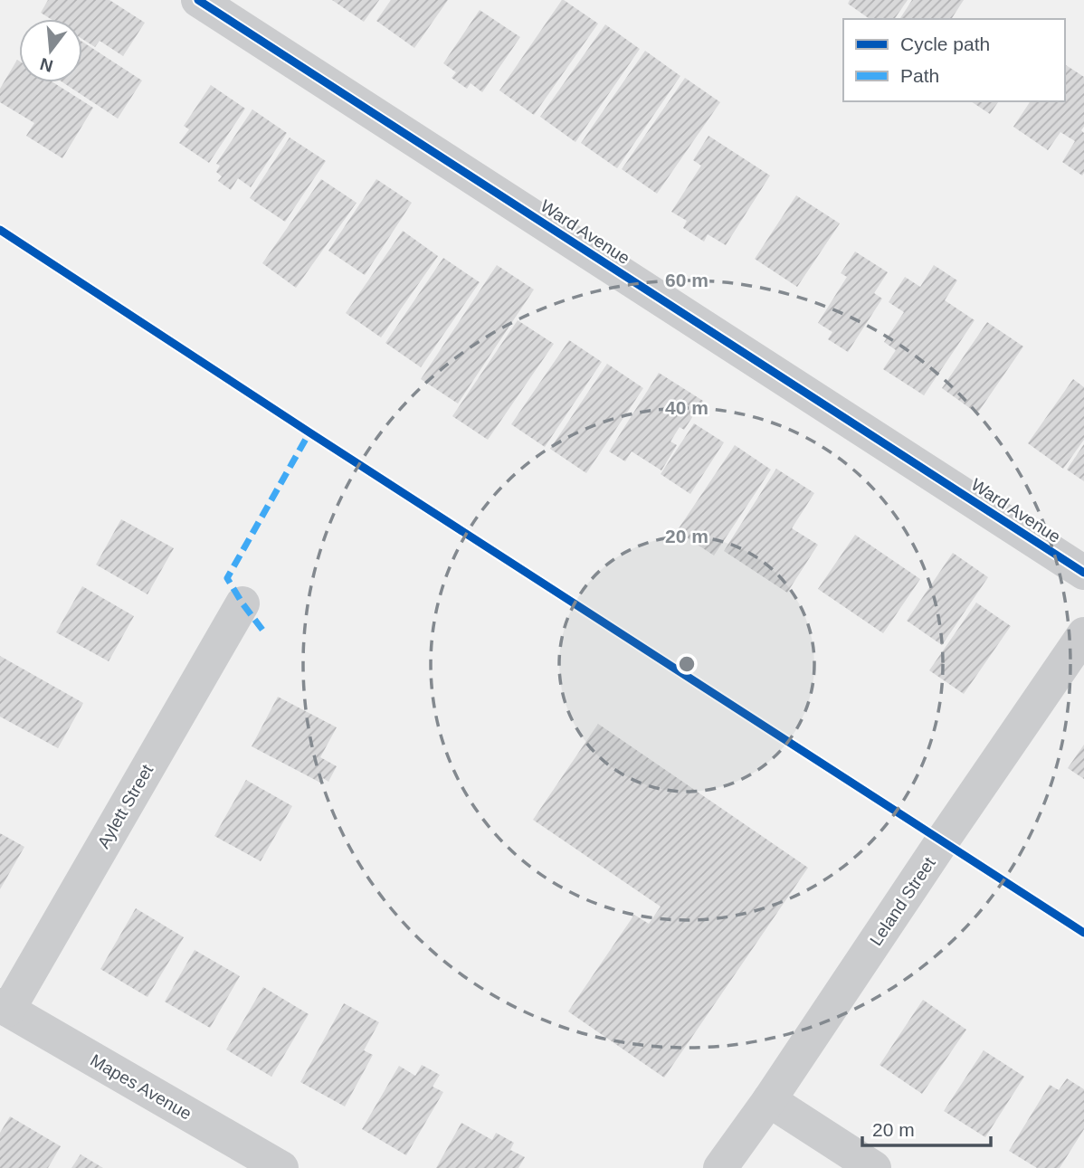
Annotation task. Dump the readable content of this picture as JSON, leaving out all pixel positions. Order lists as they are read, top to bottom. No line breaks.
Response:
{"streets":{"street":["Ward Avenue","Aylett Street","Leland Street","Mapes Avenue"]},"crossings":[["Aylett Street","Mapes Avenue"]],"legend":["Cycle path","Path"],"scale_bar":"20 m","north":"bottom","rings":["60 m","40 m","20 m"]}
